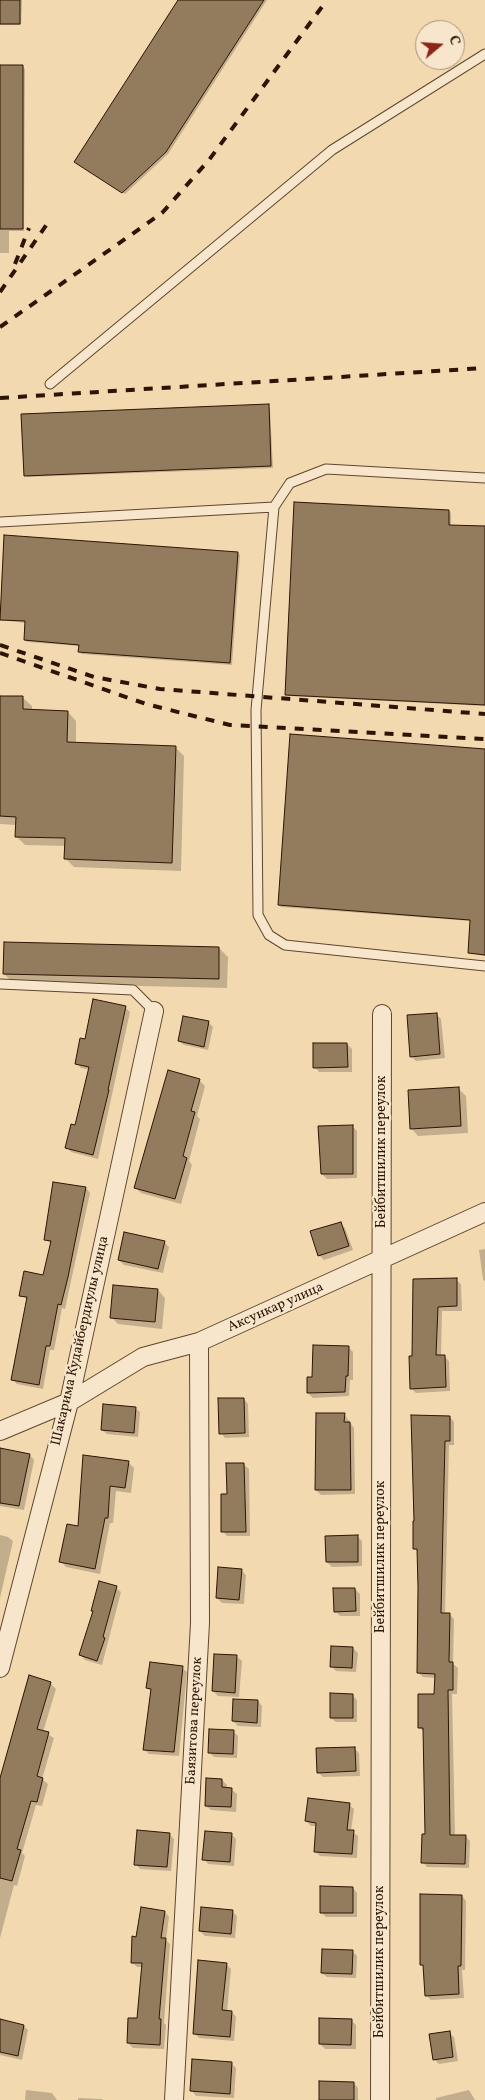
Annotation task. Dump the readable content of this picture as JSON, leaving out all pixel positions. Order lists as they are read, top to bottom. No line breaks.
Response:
{"streets":{"street":["Бейбитшилик переулок","Аксункар улица","Шакарима Кудайбердиулы улица","Баязитова переулок"]},"crossings":[["Бейбитшилик переулок","Аксункар улица"],["Аксункар улица","Шакарима Кудайбердиулы улица"],["Аксункар улица","Баязитова переулок"]],"north":"right"}
